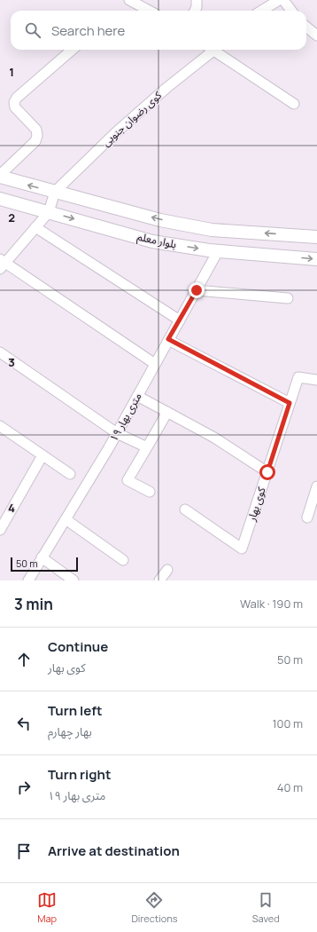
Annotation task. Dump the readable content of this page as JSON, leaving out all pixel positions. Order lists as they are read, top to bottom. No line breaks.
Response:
{"streets":{"main road":["بلوار معلم"],"street":["کوی رضوان جنوبی","۱۹ متری بهار","کوی بهار"]},"crossings":[["کوی رضوان جنوبی","بلوار معلم"],["بلوار معلم","۱۹ متری بهار"]],"scale_bar":"50 m","page":{"search":"Search here","scale":"50 m","heading":["3 min","Walk · 190 m"],"list":[["Continue","کوی بهار","50 m"],["Turn left","بهار چهارم","100 m"],["Turn right","۱۹ متری بهار","40 m"],"Arrive at destination"],"nav":["Map","Directions","Saved"]},"grid":{"rows":["1","2","3","4"]}}
